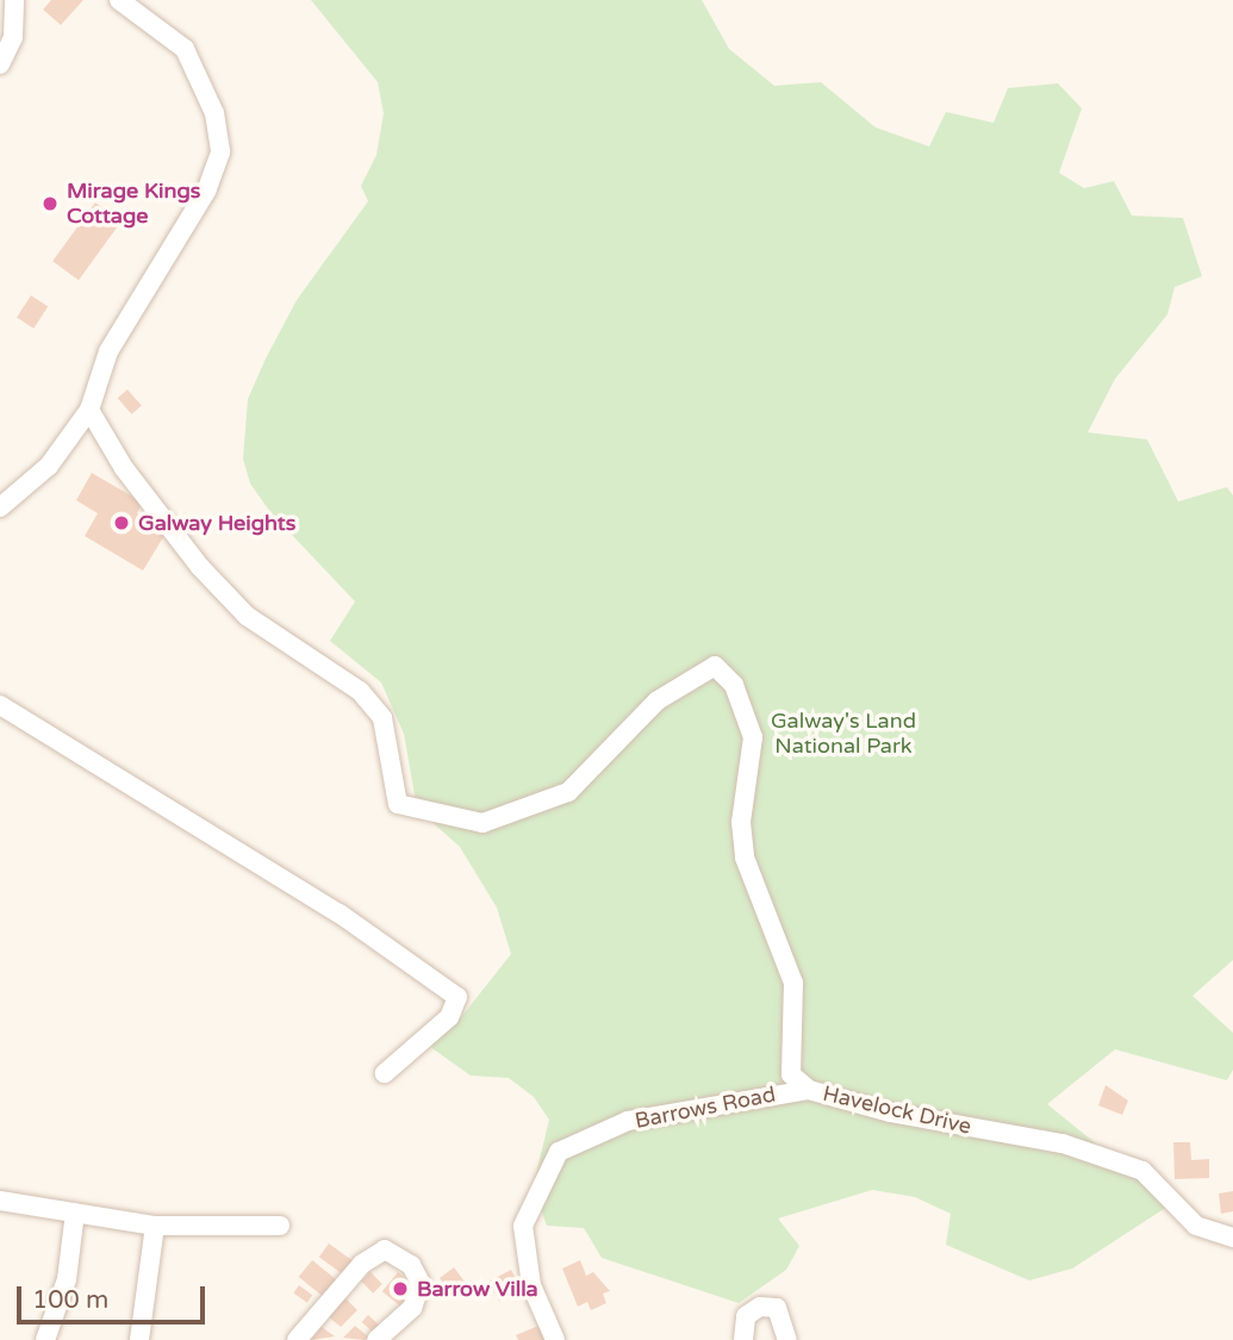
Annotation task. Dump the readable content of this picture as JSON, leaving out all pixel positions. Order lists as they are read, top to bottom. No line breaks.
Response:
{"streets":{"street":["Barrows Road","Havelock Drive"]},"crossings":[["Barrows Road","Havelock Drive"]],"parks":["Galway's Land National Park"],"places":["Mirage Kings Cottage","Galway Heights","Barrow Villa"],"scale_bar":"100 m"}
